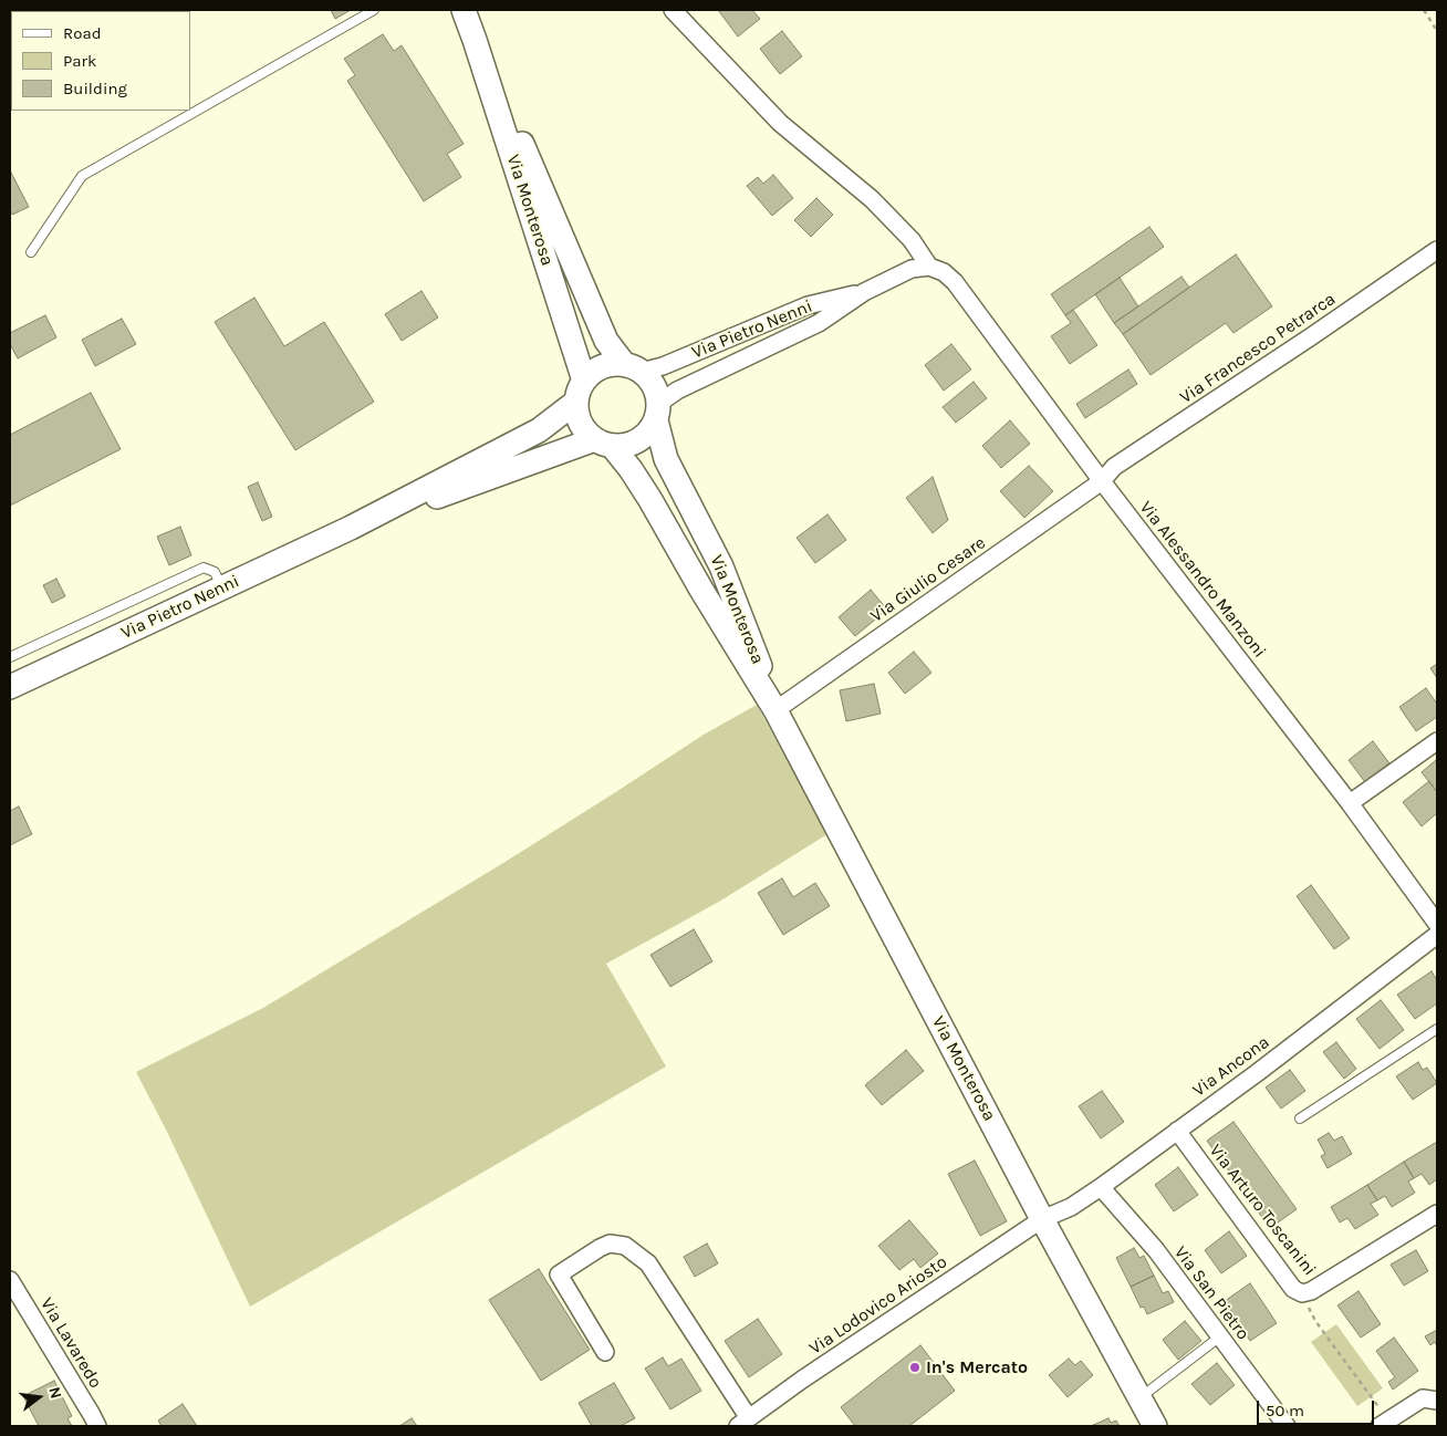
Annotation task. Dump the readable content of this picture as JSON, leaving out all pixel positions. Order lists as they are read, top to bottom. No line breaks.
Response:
{"streets":{"main road":["Via Monterosa","Via Pietro Nenni"],"street":["Via Francesco Petrarca","Via Giulio Cesare","Via Alessandro Manzoni","Via Ancona","Via Arturo Toscanini","Via San Pietro","Via Lodovico Ariosto","Via Lavaredo"]},"crossings":[["Via Monterosa","Via Pietro Nenni"],["Via Monterosa","Via Giulio Cesare"],["Via Monterosa","Via Ancona"],["Via Monterosa","Via Lodovico Ariosto"],["Via Pietro Nenni","Via Alessandro Manzoni"],["Via Francesco Petrarca","Via Giulio Cesare"],["Via Francesco Petrarca","Via Alessandro Manzoni"],["Via Giulio Cesare","Via Alessandro Manzoni"],["Via Ancona","Via Arturo Toscanini"],["Via Ancona","Via San Pietro"],["Via Ancona","Via Lodovico Ariosto"]],"places":["In's Mercato"],"legend":["Road","Park","Building"],"scale_bar":"50 m","north":"right"}
